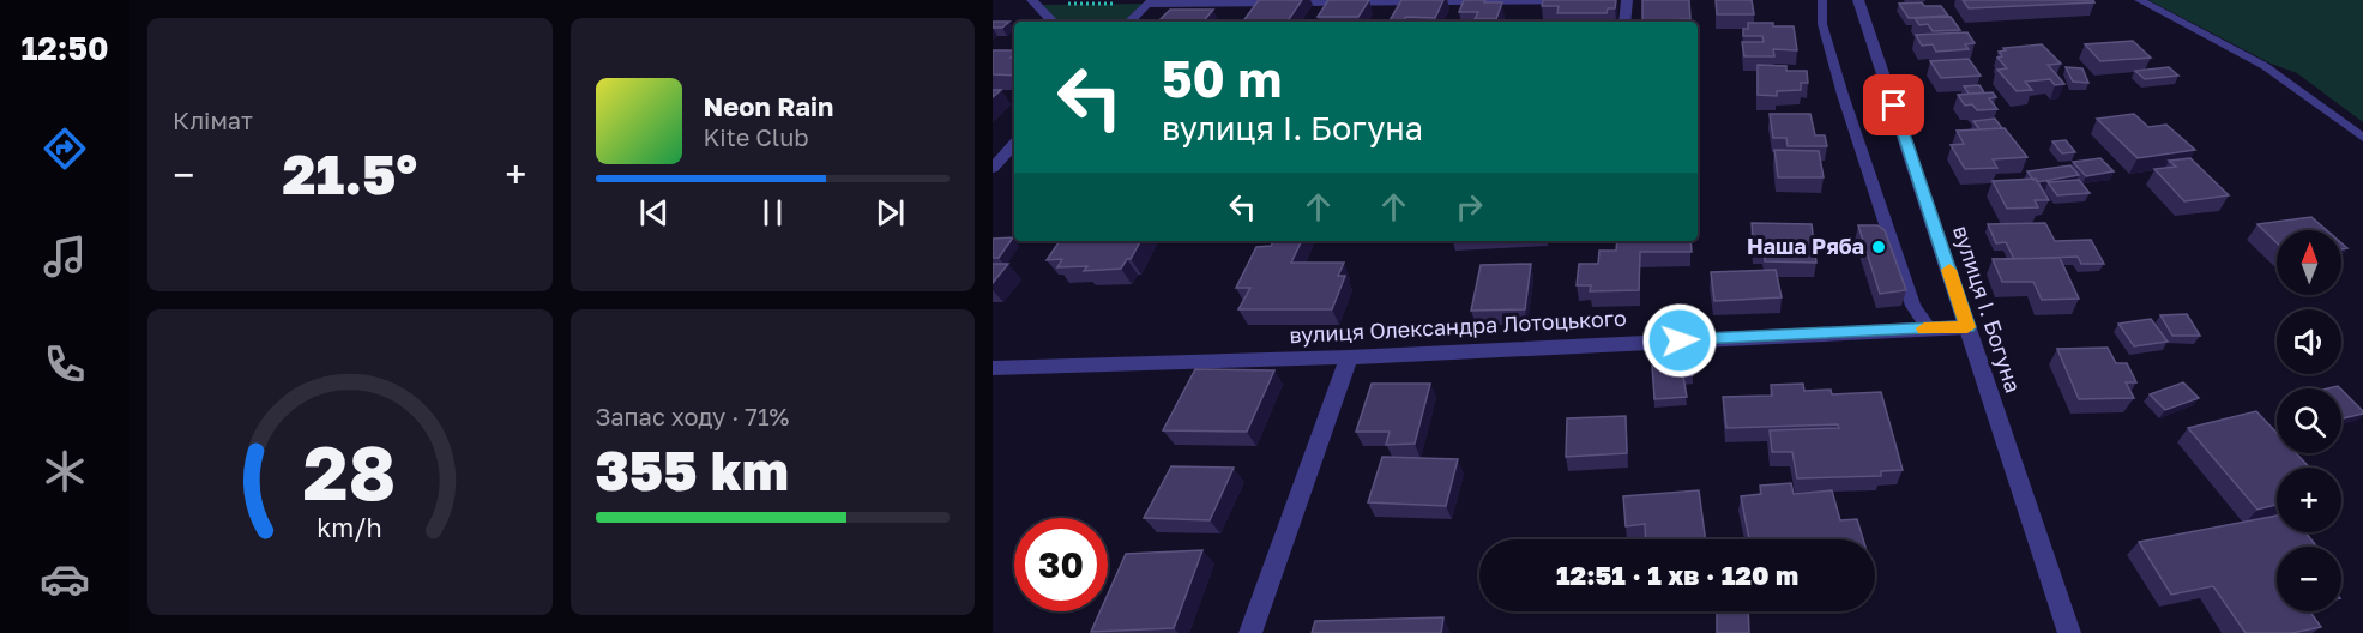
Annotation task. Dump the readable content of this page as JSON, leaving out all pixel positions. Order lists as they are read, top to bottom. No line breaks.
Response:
{"streets":{"street":["вулиця І. Богуна","вулиця Олександра Лотоцького"]},"crossings":[["вулиця І. Богуна","вулиця Олександра Лотоцького"]],"places":["Наша Ряба"],"north":"top","page":{"tabs":"12:50","tile":["Клімат",["Запас ходу · 71%","355 km"]],"turn":["50 m","вулиця І. Богуна"],"song":["Neon Rain","Kite Club"],"heat":["−","21.5°","+"],"map_buttons":["+","−"],"limit":"30","trip":"12:51 · 1 хв · 120 m","gauge":["28","km/h"]}}
